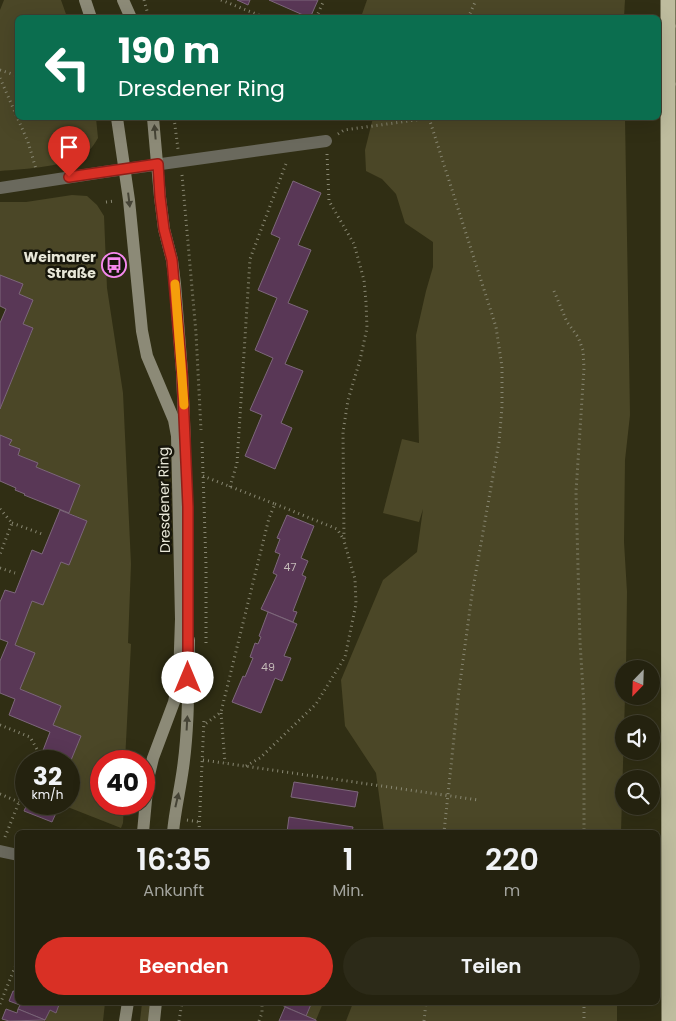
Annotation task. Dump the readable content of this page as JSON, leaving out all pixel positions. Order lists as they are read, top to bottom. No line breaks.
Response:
{"streets":{"street":["Dresdener Ring"]},"places":{"bus stop":["Weimarer Straße"]},"house_numbers":["47","49"],"north":"bottom left","page":{"turn":["190 m","Dresdener Ring"],"speed":"32 km/h","limit":"40","eta":["16:35","Ankunft","1","Min.","220","m"],"buttons":["Beenden","Teilen"]}}
